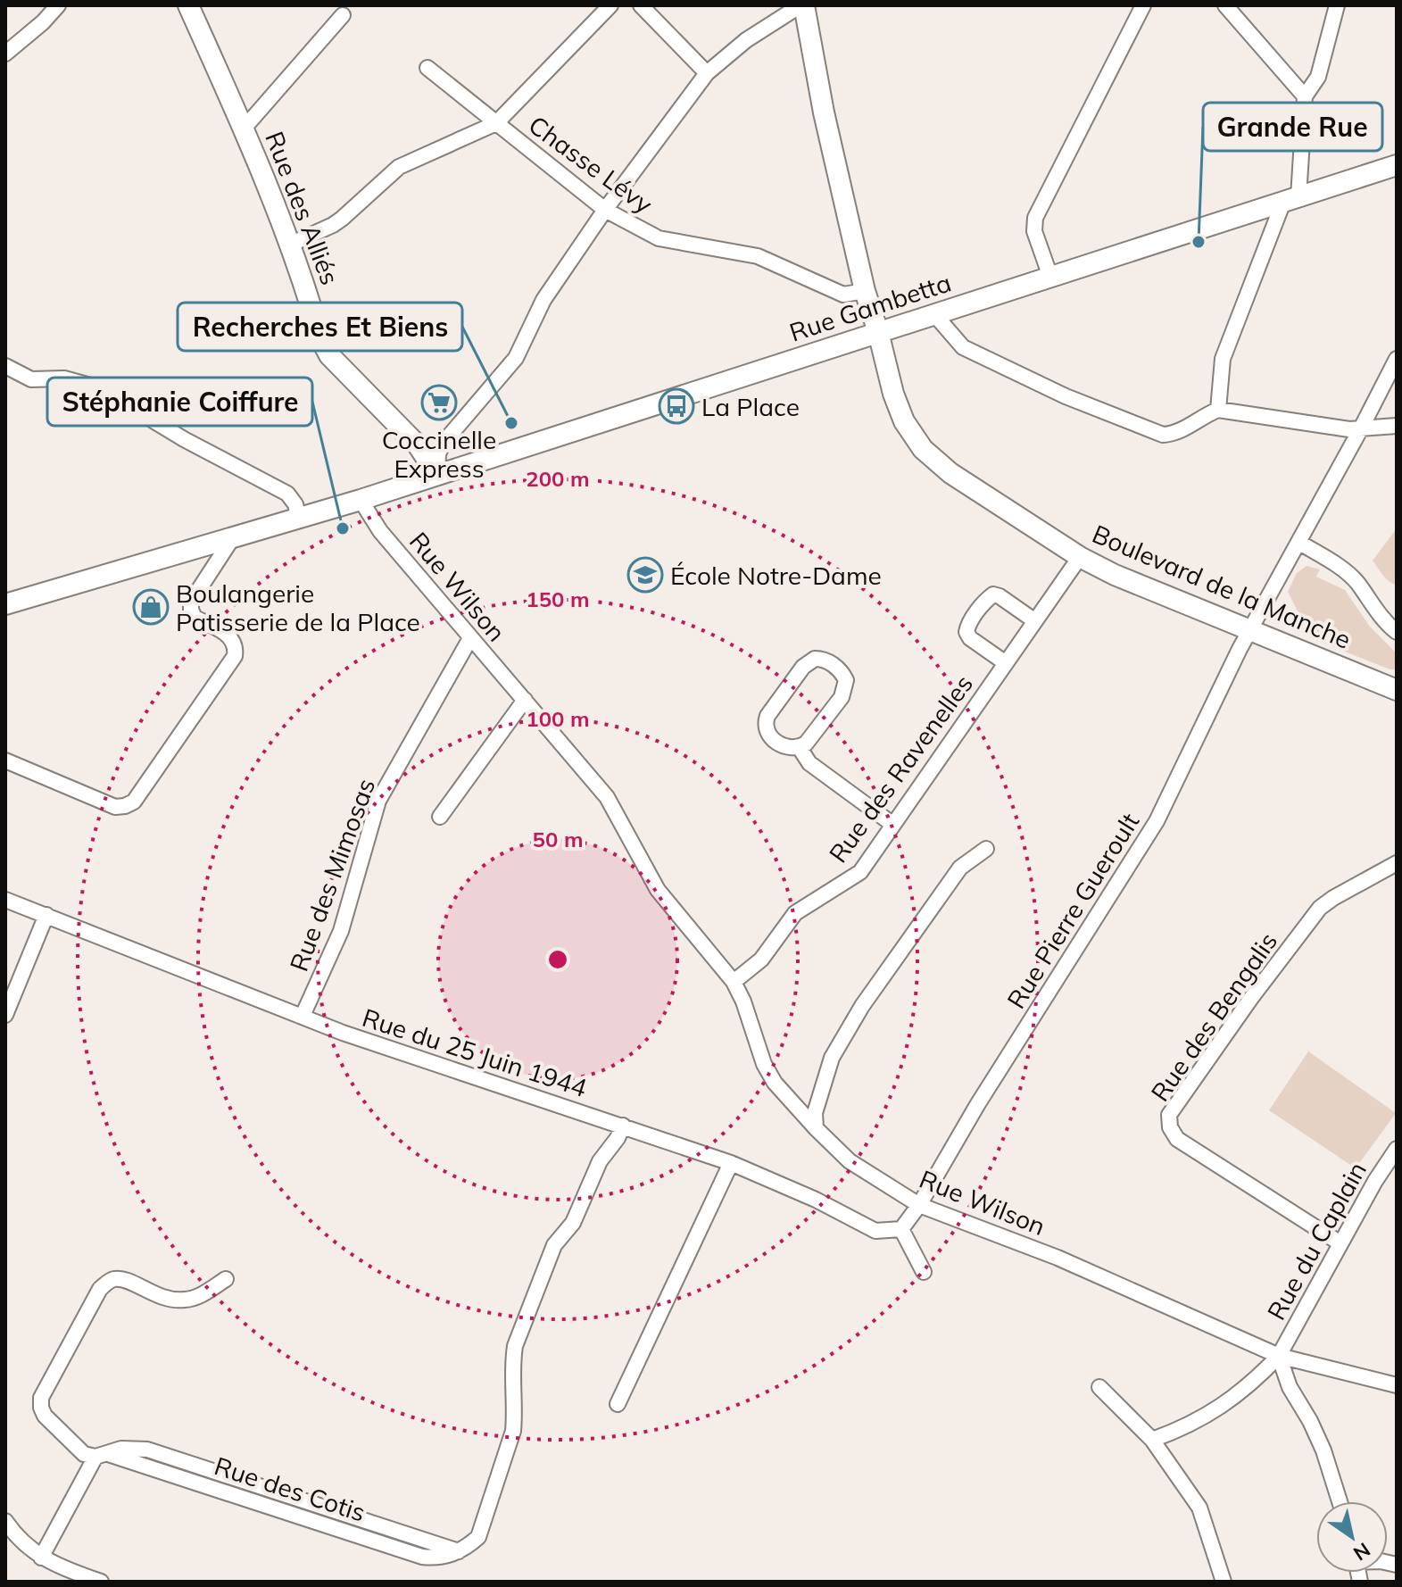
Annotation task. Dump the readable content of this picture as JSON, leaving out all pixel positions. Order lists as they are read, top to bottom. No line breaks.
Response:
{"streets":{"main road":["Rue des Alliés","Rue Gambetta","Boulevard de la Manche"],"street":["Chasse Lévy","Rue Wilson","Rue des Ravenelles","Rue des Mimosas","Rue Pierre Gueroult","Rue des Bengalis","Rue du 25 Juin 1944","Rue du Caplain","Rue des Cotis"]},"crossings":[["Chasse Lévy","Boulevard de la Manche"],["Rue des Alliés","Rue Gambetta"],["Rue Gambetta","Rue Wilson"],["Rue Gambetta","Boulevard de la Manche"],["Rue Wilson","Rue des Ravenelles"],["Rue Wilson","Rue des Mimosas"],["Rue Wilson","Rue Pierre Gueroult"],["Rue Wilson","Rue du Caplain"],["Boulevard de la Manche","Rue des Ravenelles"],["Boulevard de la Manche","Rue Pierre Gueroult"],["Rue des Mimosas","Rue du 25 Juin 1944"],["Rue des Bengalis","Rue du Caplain"],["Rue du 25 Juin 1944","Rue des Cotis"]],"places":{"other":["Grande Rue","Recherches Et Biens","Stéphanie Coiffure"],"supermarket":["Coccinelle Express"],"bus stop":["La Place"],"school or university":["École Notre-Dame"],"shop":["Boulangerie Patisserie de la Place"]},"north":"bottom right","rings":["200 m","150 m","100 m","50 m"]}
